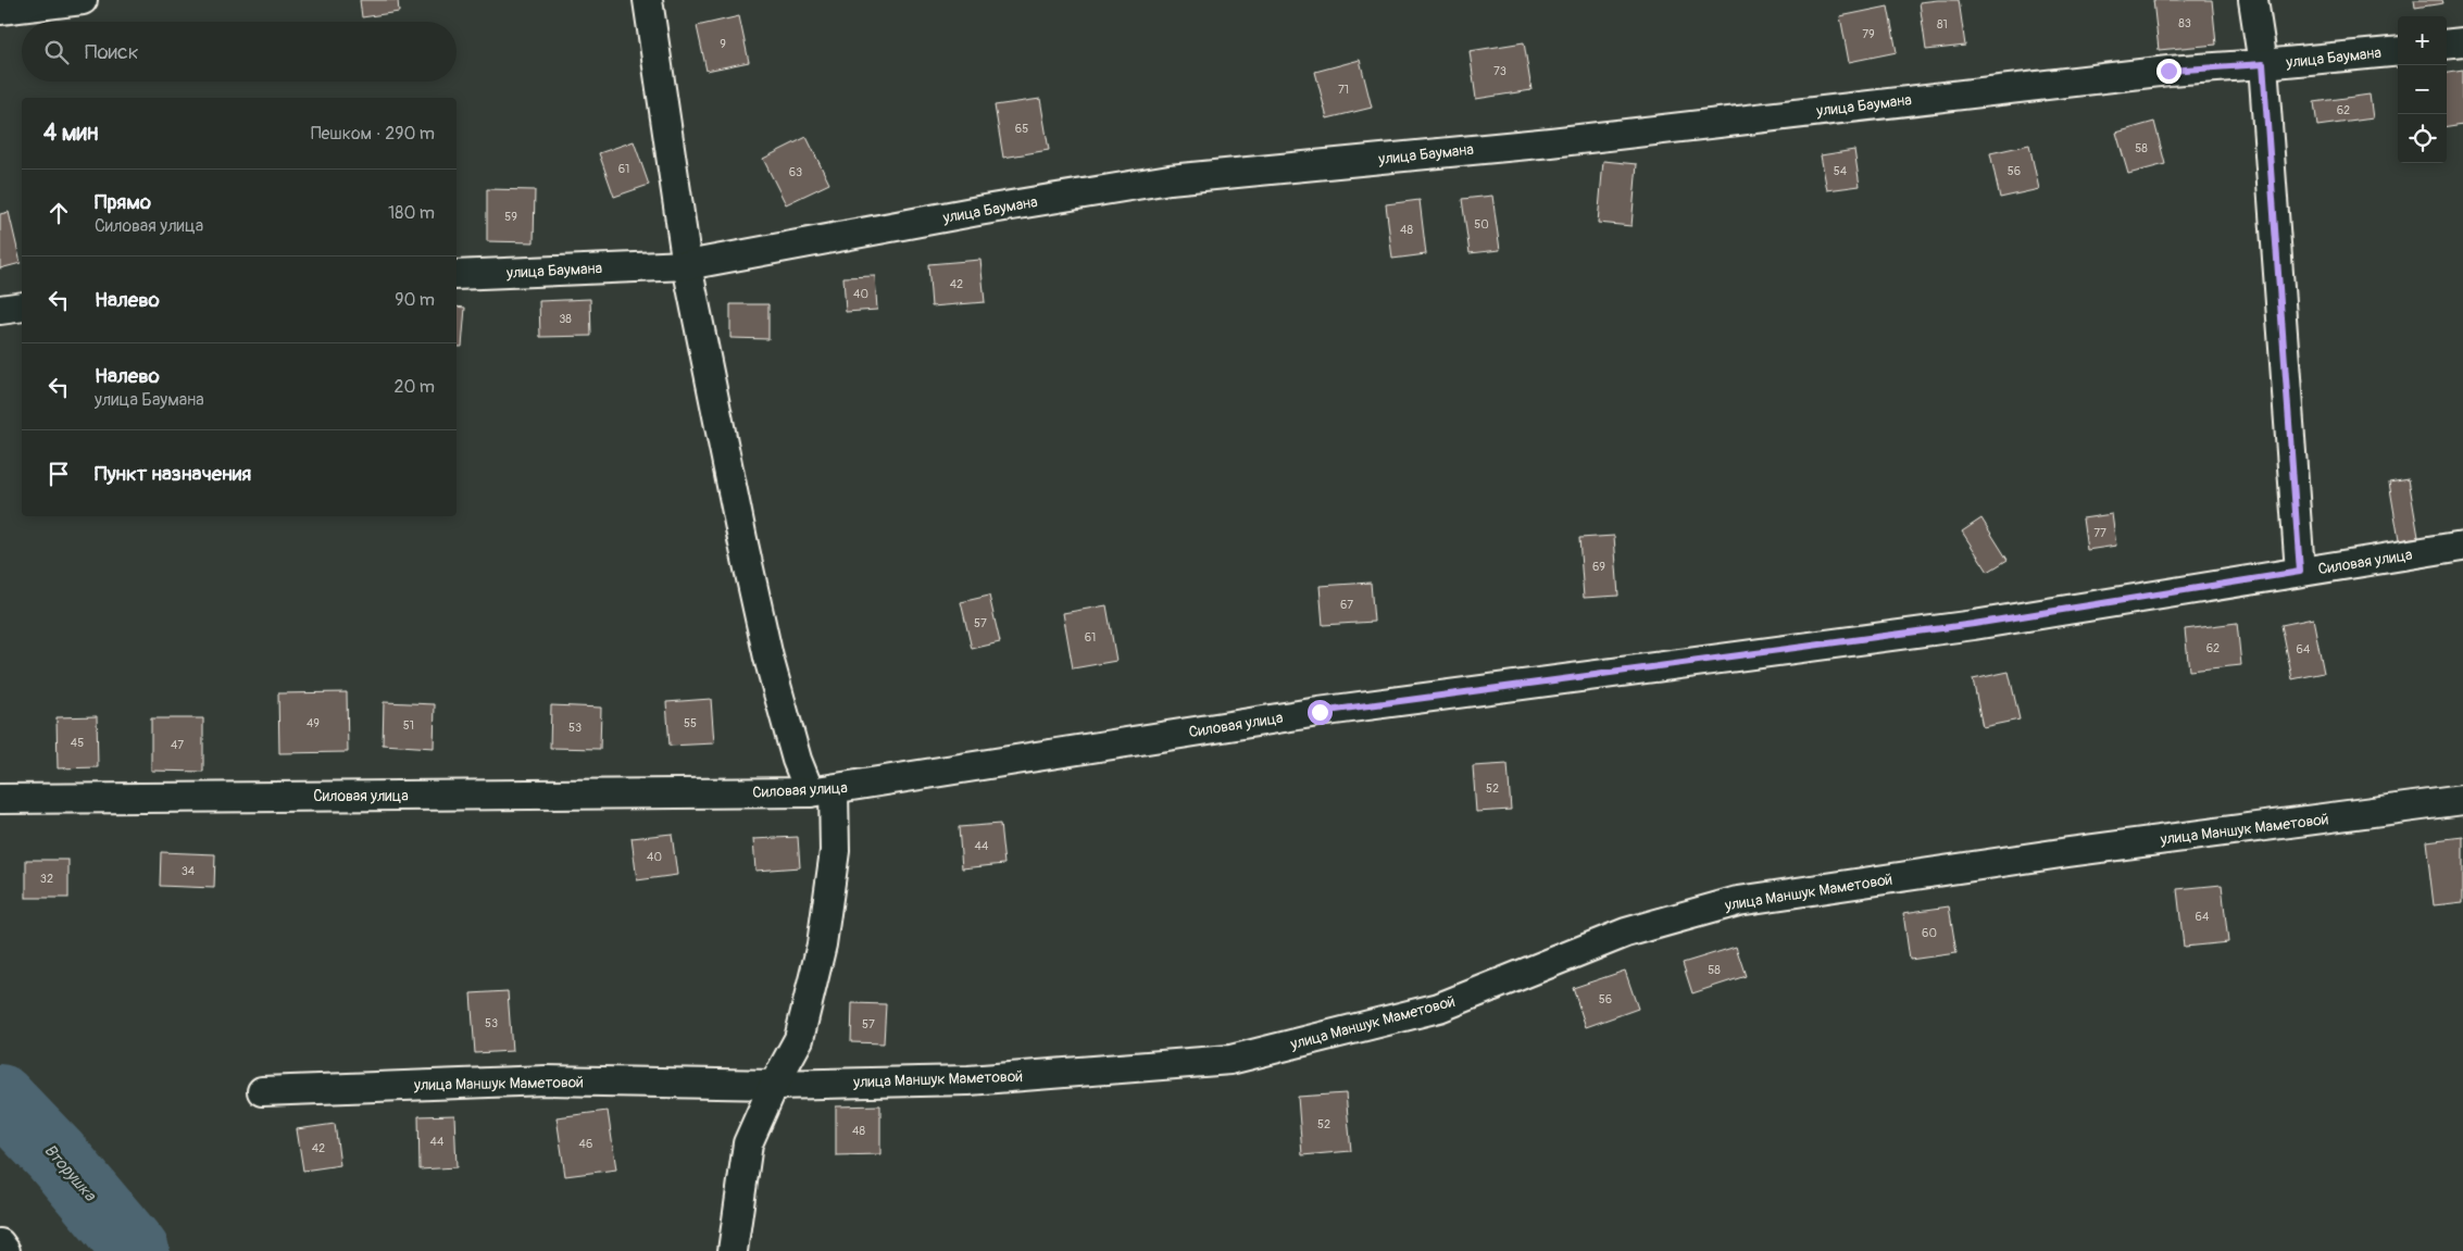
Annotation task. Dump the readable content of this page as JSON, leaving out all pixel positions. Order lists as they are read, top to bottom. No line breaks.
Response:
{"streets":{"street":["улица Баумана","Силовая улица","улица Маншук Маметовой"]},"water":["Вторушка"],"house_numbers":["83","81","79","9","73","71","62","65","58","61","54","56","63","59","50","48","42","40","38","77","69","67","57","61","62","64","49","55","51","53","45","47","52","44","40","34","32","64","60","58","56","53","57","52","48","44","46","42"],"page":{"map_buttons":["+","−"],"search":"Поиск","heading":["4 мин","Пешком · 290 m"],"list":[["Прямо","Силовая улица","180 m"],["Налево","90 m"],["Налево","улица Баумана","20 m"],"Пункт назначения"]}}
